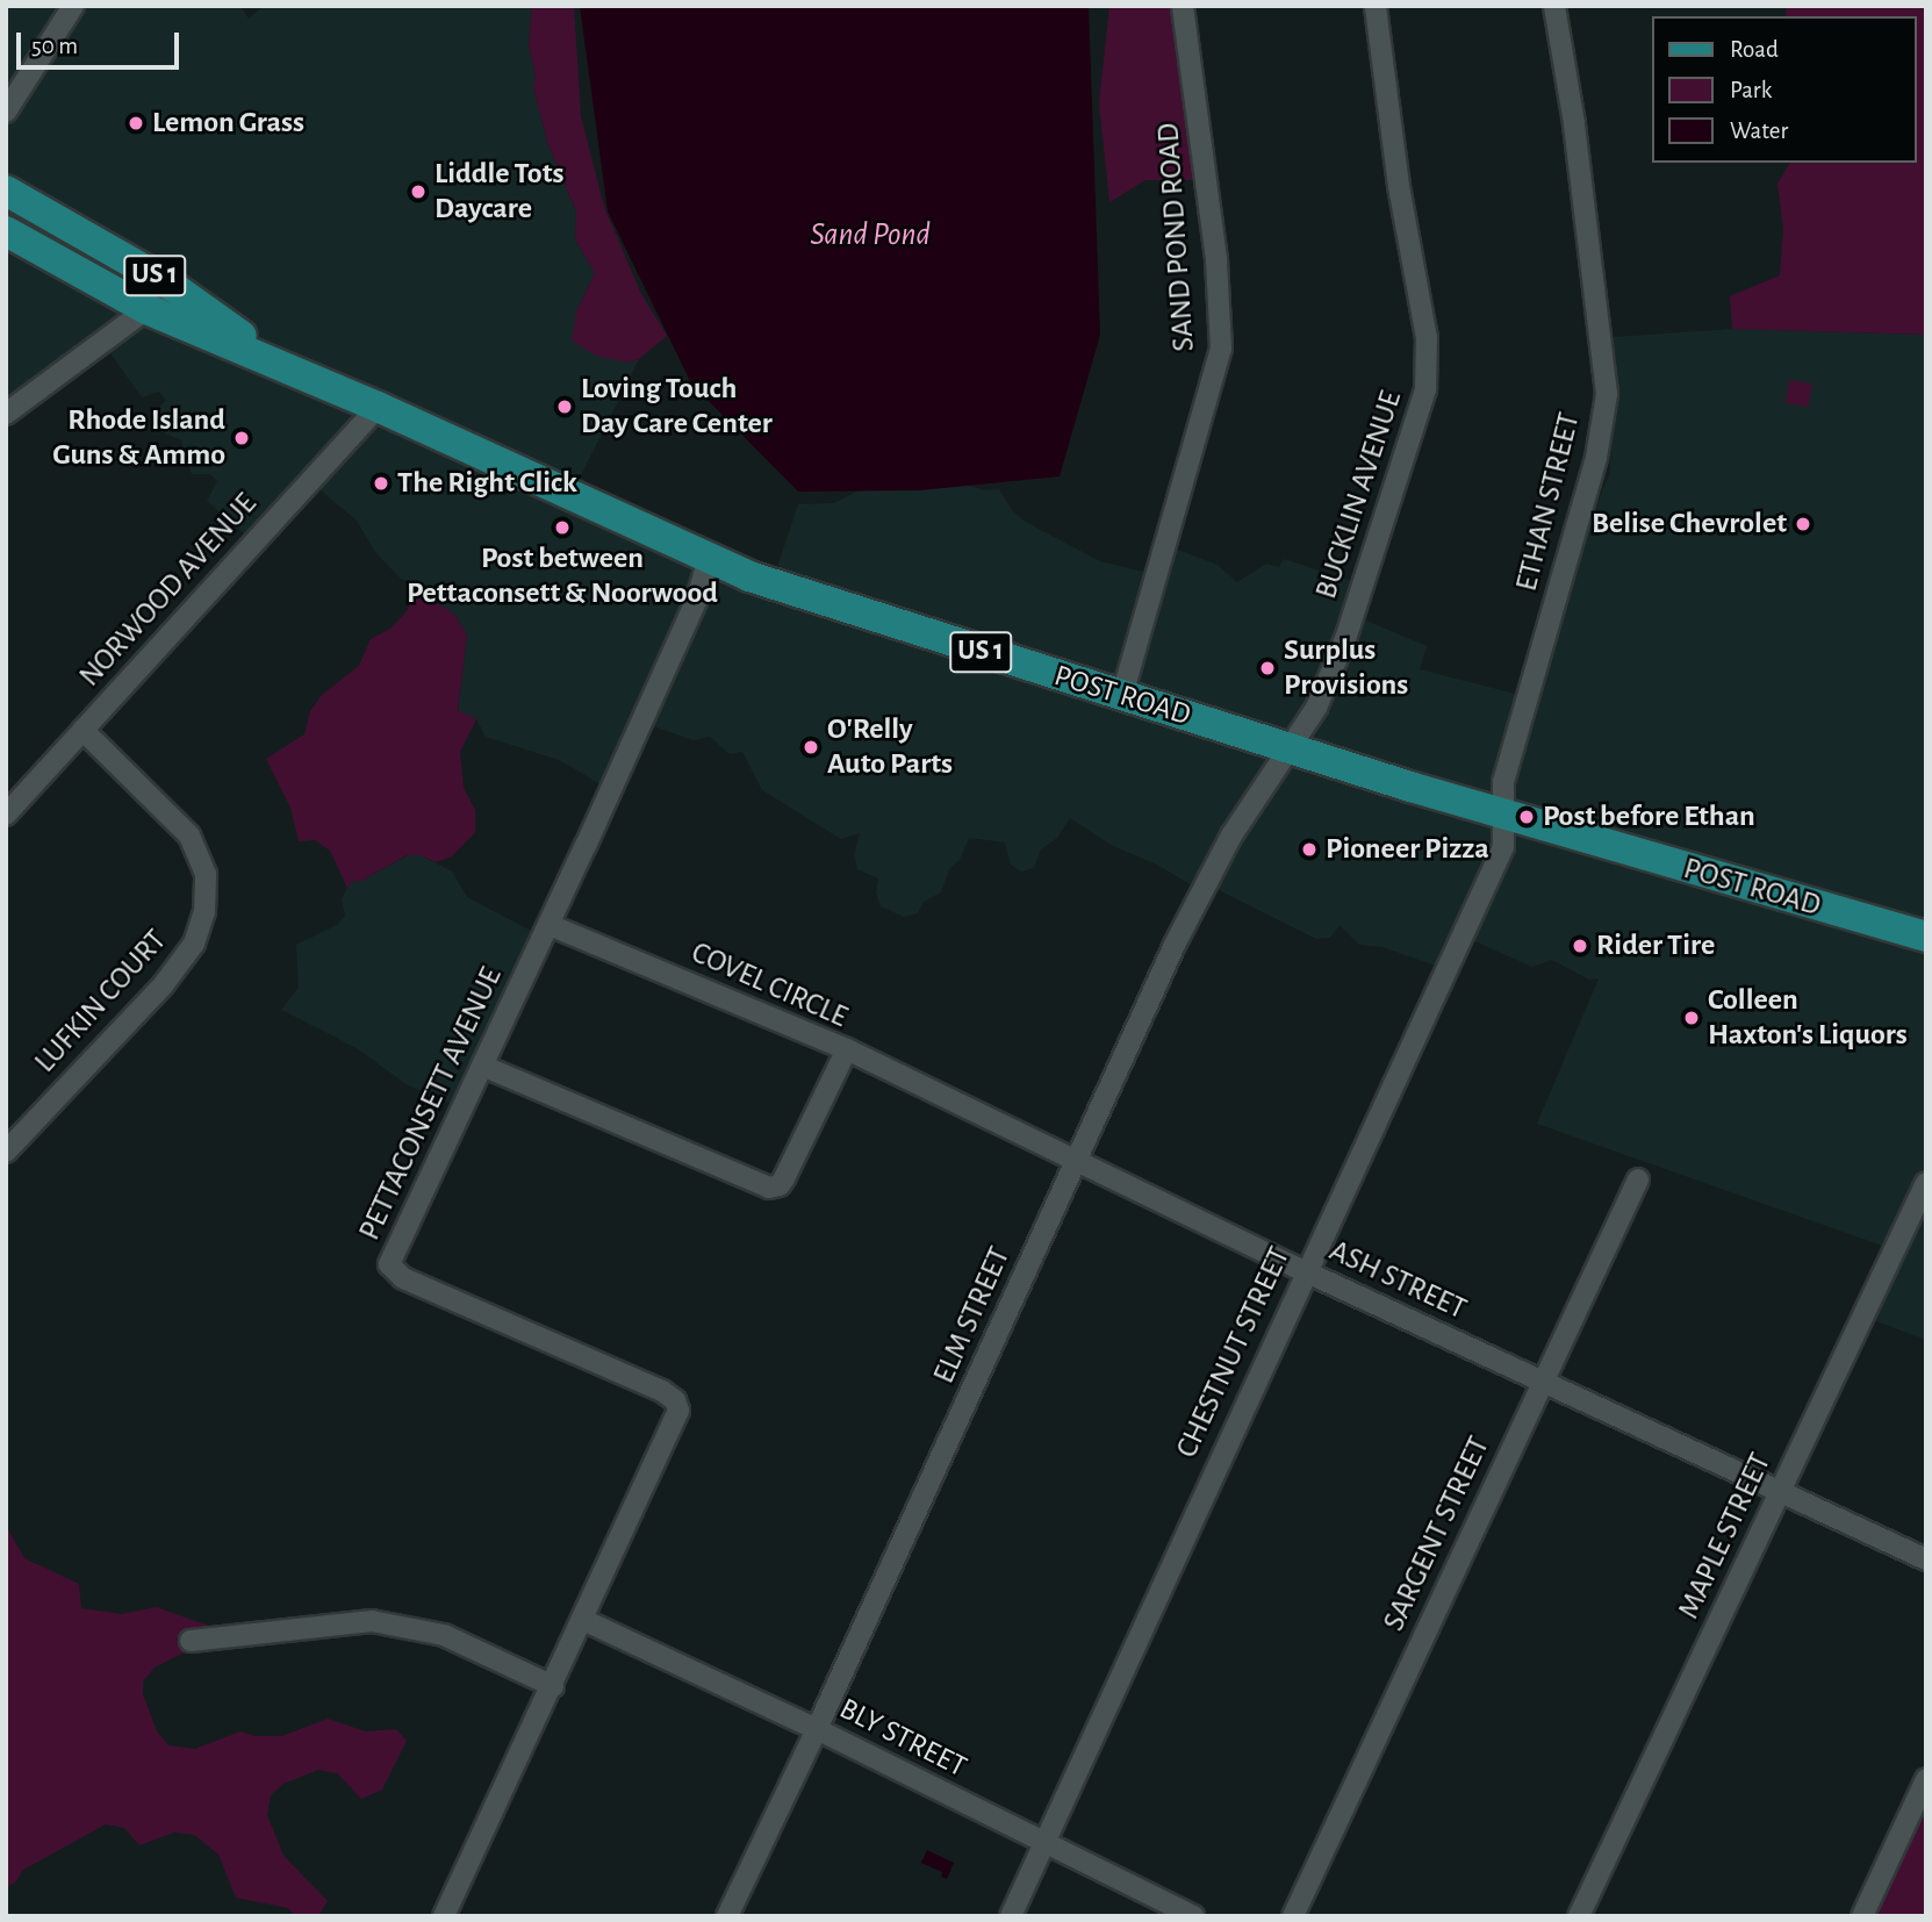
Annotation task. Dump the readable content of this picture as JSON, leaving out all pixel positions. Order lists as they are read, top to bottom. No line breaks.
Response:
{"streets":{"main road":["US 1","POST ROAD"],"street":["SAND POND ROAD","BUCKLIN AVENUE","ETHAN STREET","NORWOOD AVENUE","COVEL CIRCLE","LUFKIN COURT","PETTACONSETT AVENUE","ASH STREET","ELM STREET","CHESTNUT STREET","SARGENT STREET","MAPLE STREET","BLY STREET"]},"crossings":[["SAND POND ROAD","POST ROAD"],["BUCKLIN AVENUE","POST ROAD"],["BUCKLIN AVENUE","ELM STREET"],["ETHAN STREET","POST ROAD"],["ETHAN STREET","CHESTNUT STREET"],["NORWOOD AVENUE","POST ROAD"],["NORWOOD AVENUE","LUFKIN COURT"],["POST ROAD","PETTACONSETT AVENUE"],["POST ROAD","ELM STREET"],["POST ROAD","CHESTNUT STREET"],["COVEL CIRCLE","PETTACONSETT AVENUE"],["COVEL CIRCLE","ASH STREET"],["PETTACONSETT AVENUE","BLY STREET"],["ASH STREET","ELM STREET"],["ASH STREET","CHESTNUT STREET"],["ASH STREET","SARGENT STREET"],["ASH STREET","MAPLE STREET"],["ELM STREET","BLY STREET"],["CHESTNUT STREET","BLY STREET"]],"water":["Sand Pond"],"places":["Lemon Grass","Liddle Tots Daycare","Loving Touch Day Care Center","Rhode Island Guns & Ammo","The Right Click","Belise Chevrolet","Post between Pettaconsett & Noorwood","Surplus Provisions","O'Relly Auto Parts","Post before Ethan","Pioneer Pizza","Rider Tire","Colleen Haxton's Liquors"],"legend":["Road","Park","Water"],"scale_bar":"50 m"}
